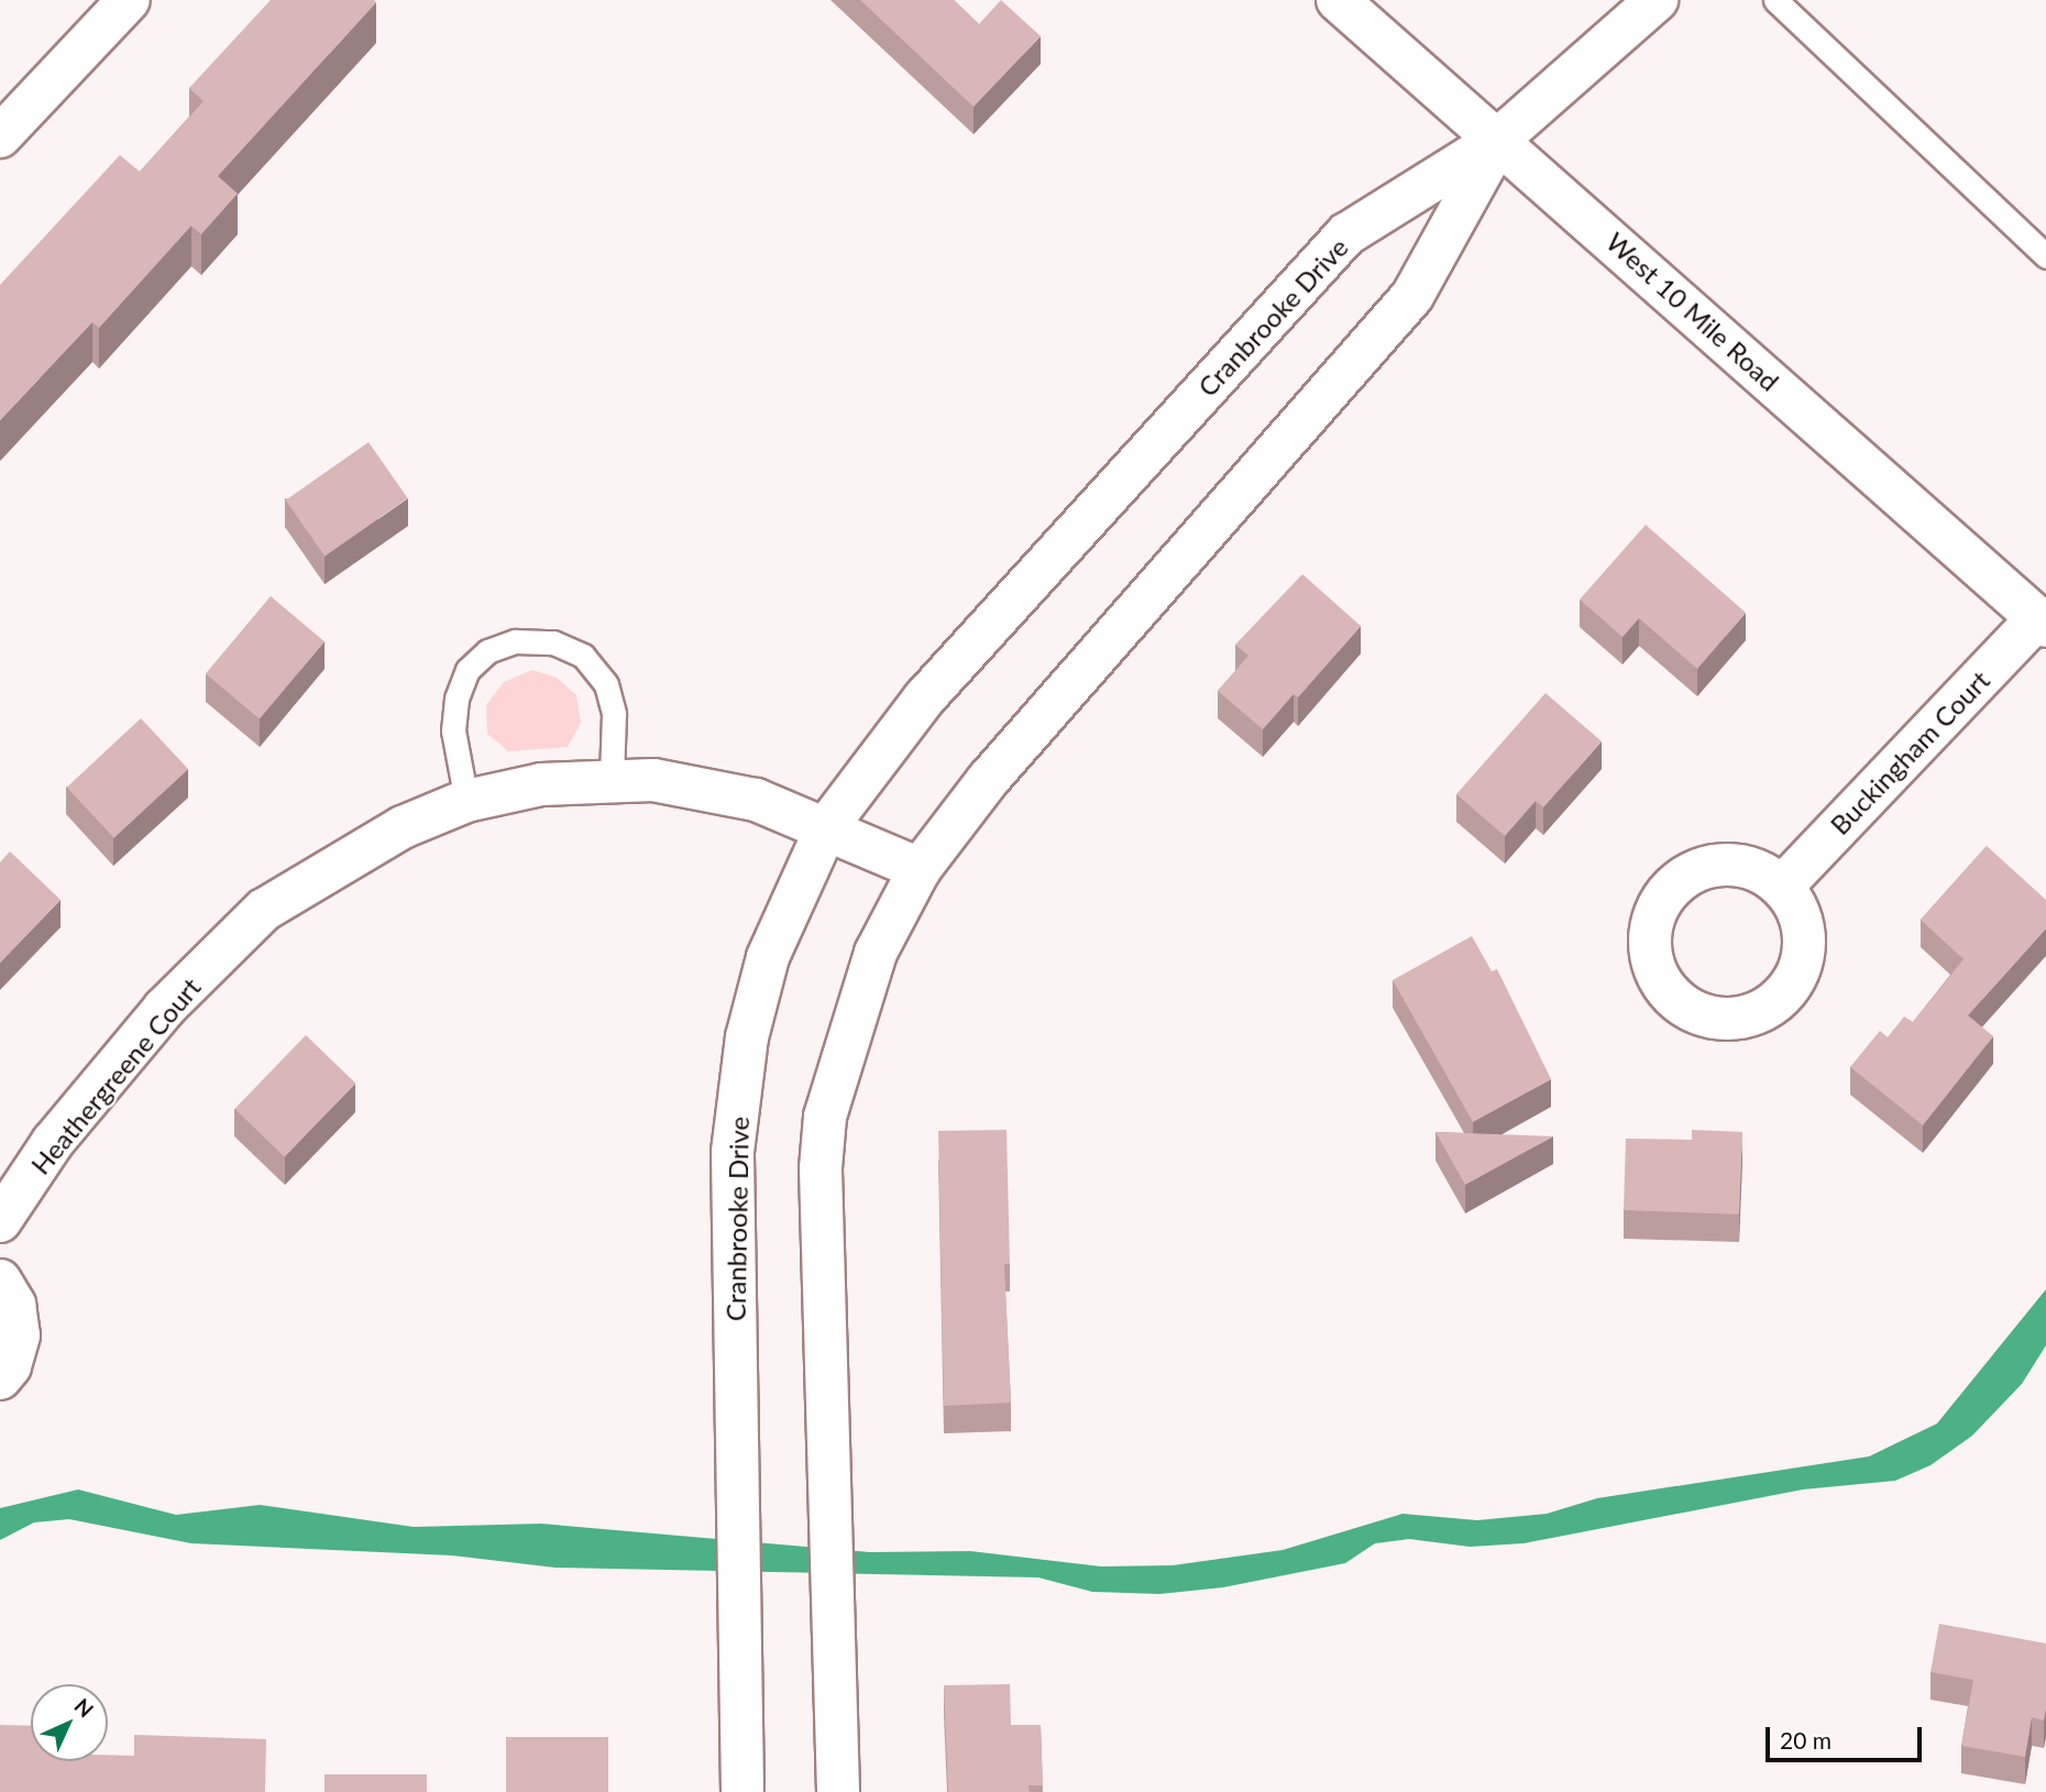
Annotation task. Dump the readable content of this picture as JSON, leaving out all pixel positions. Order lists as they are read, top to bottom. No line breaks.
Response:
{"streets":{"street":["West 10 Mile Road","Cranbrooke Drive","Buckingham Court","Heathergreene Court"]},"crossings":[["West 10 Mile Road","Cranbrooke Drive"],["West 10 Mile Road","Buckingham Court"],["Cranbrooke Drive","Heathergreene Court"]],"scale_bar":"20 m","north":"top right"}
